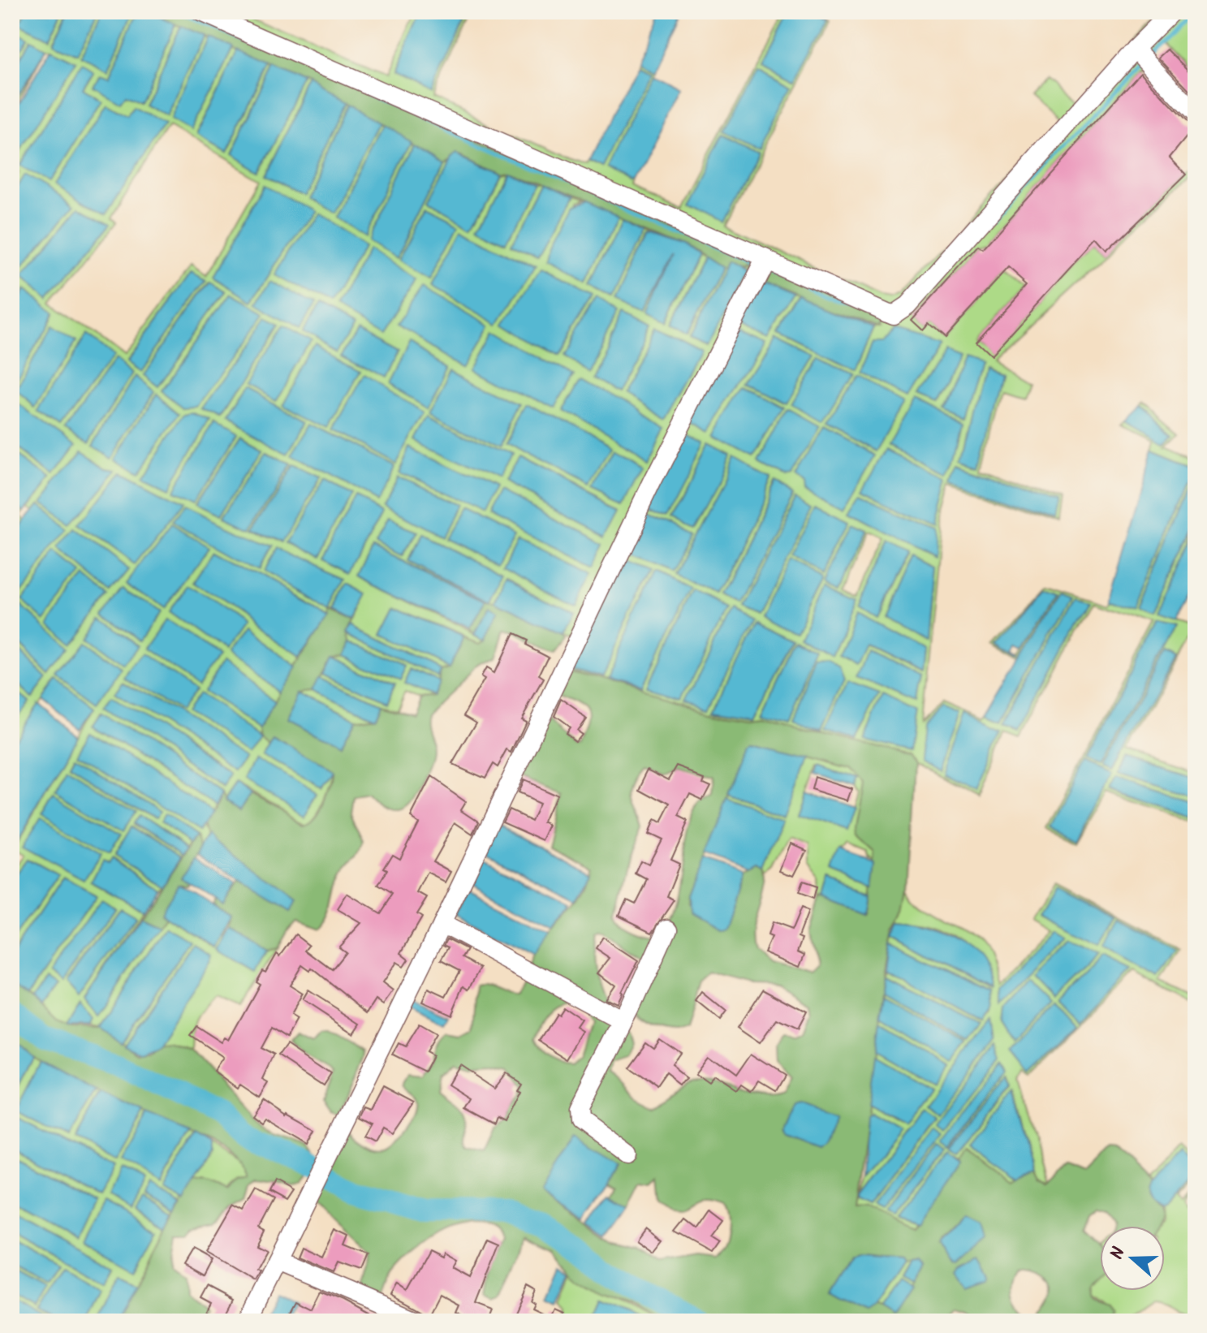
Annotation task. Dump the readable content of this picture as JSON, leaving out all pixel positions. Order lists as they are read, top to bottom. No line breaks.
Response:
{"north":"left"}
